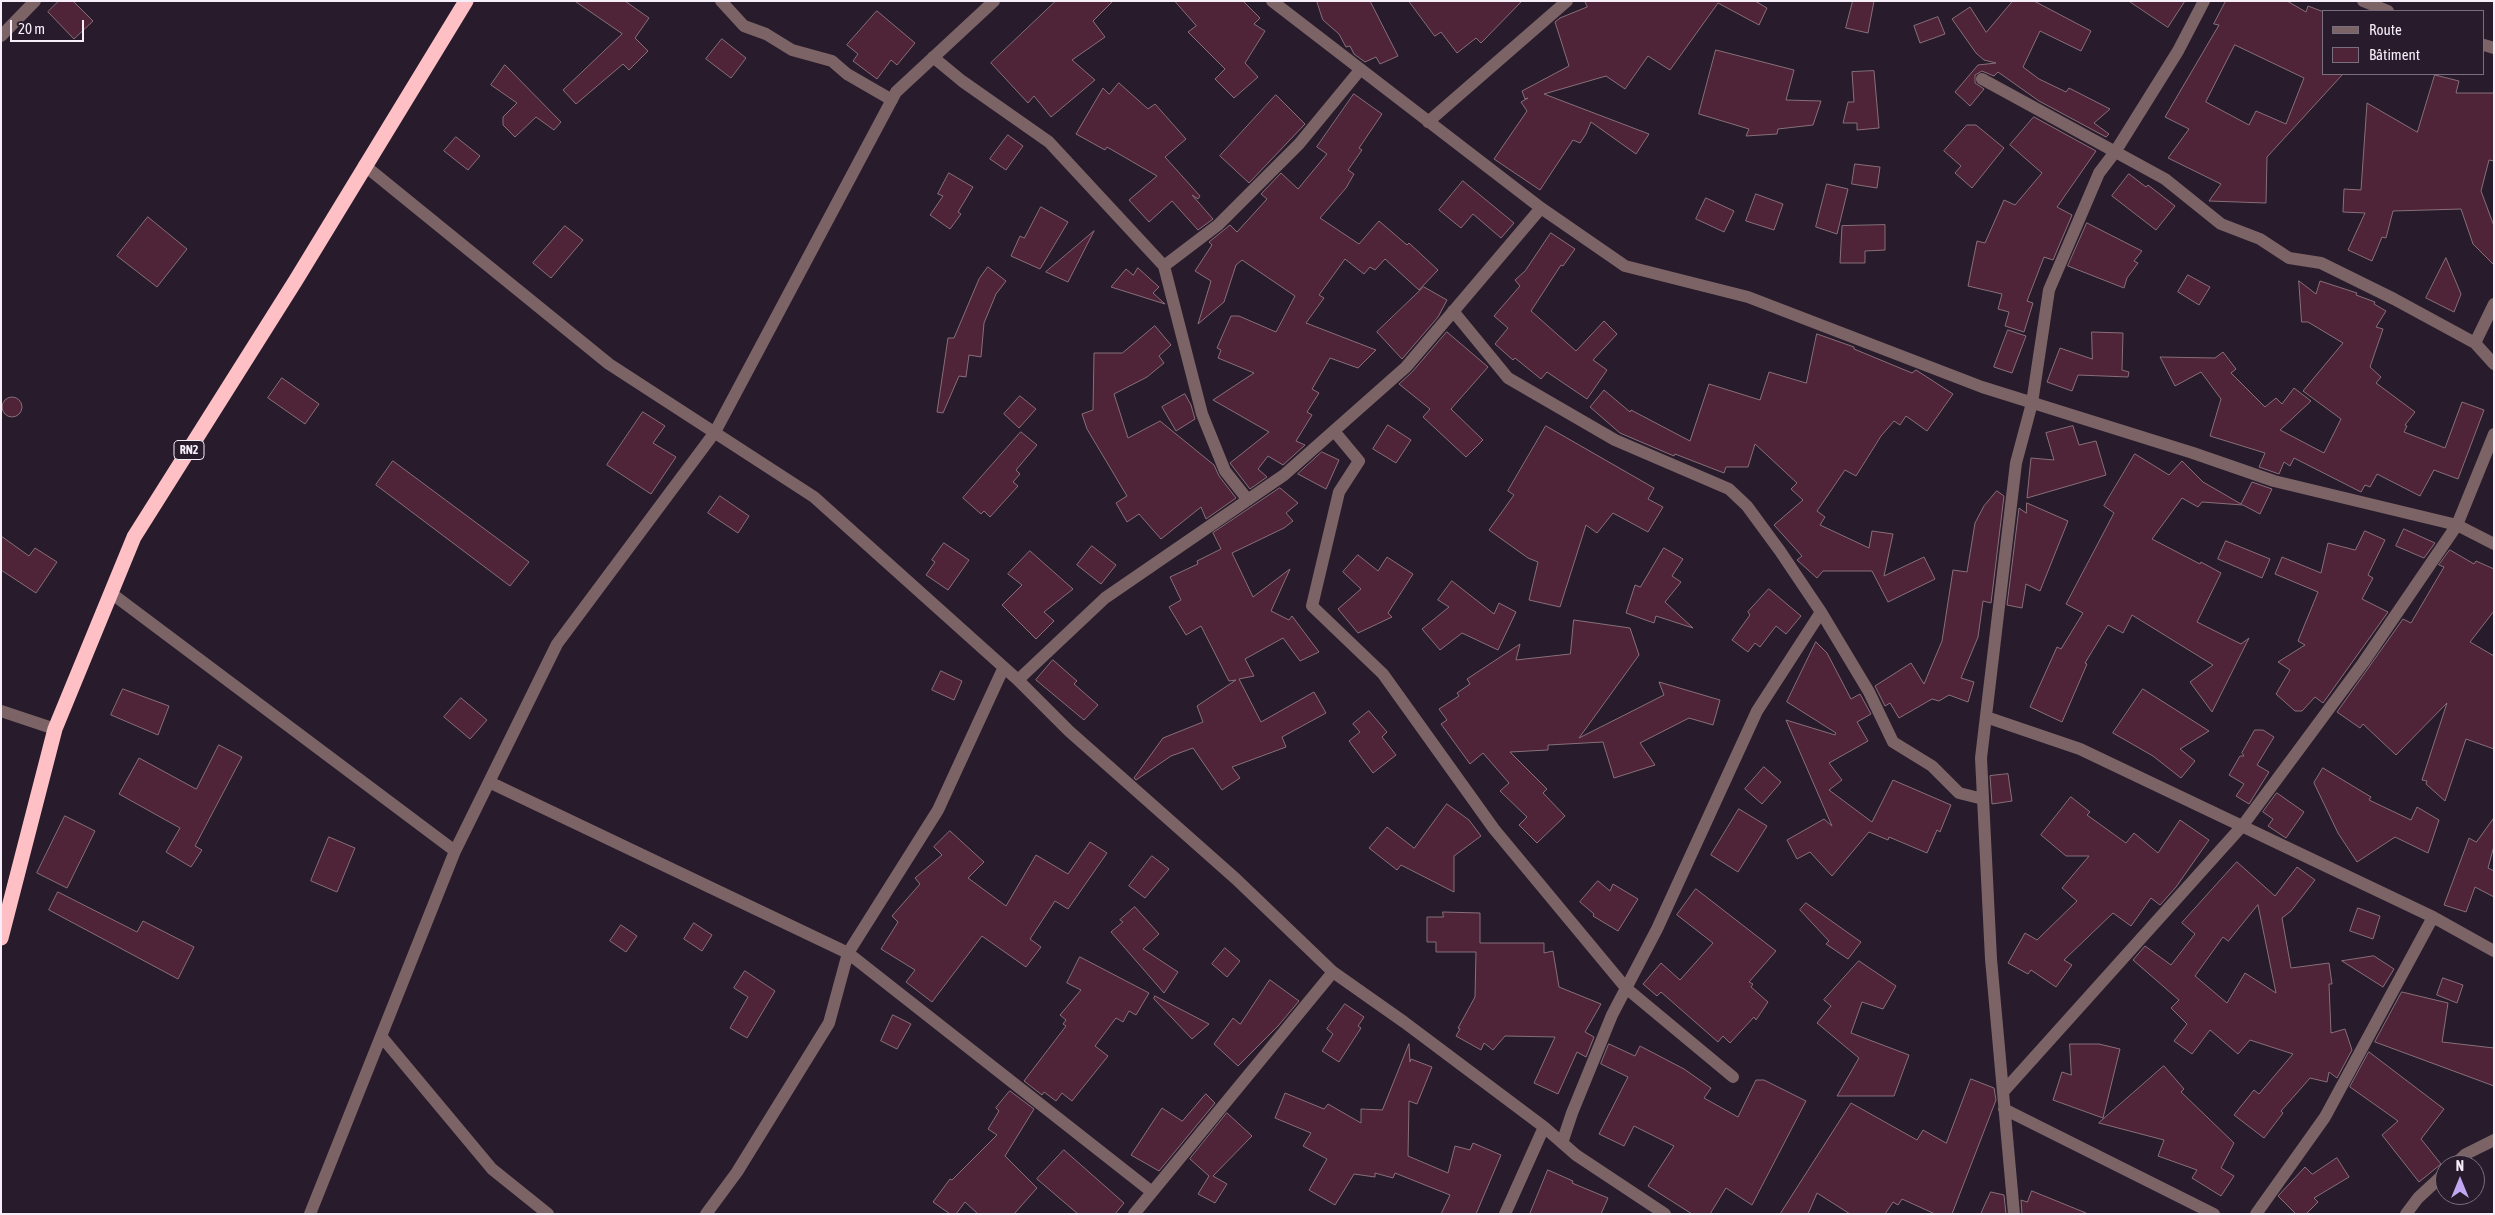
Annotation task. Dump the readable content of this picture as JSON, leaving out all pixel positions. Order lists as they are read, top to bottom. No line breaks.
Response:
{"streets":{"highway":["RN2"]},"legend":["Route","Bâtiment"],"scale_bar":"20 m","north":"top"}
